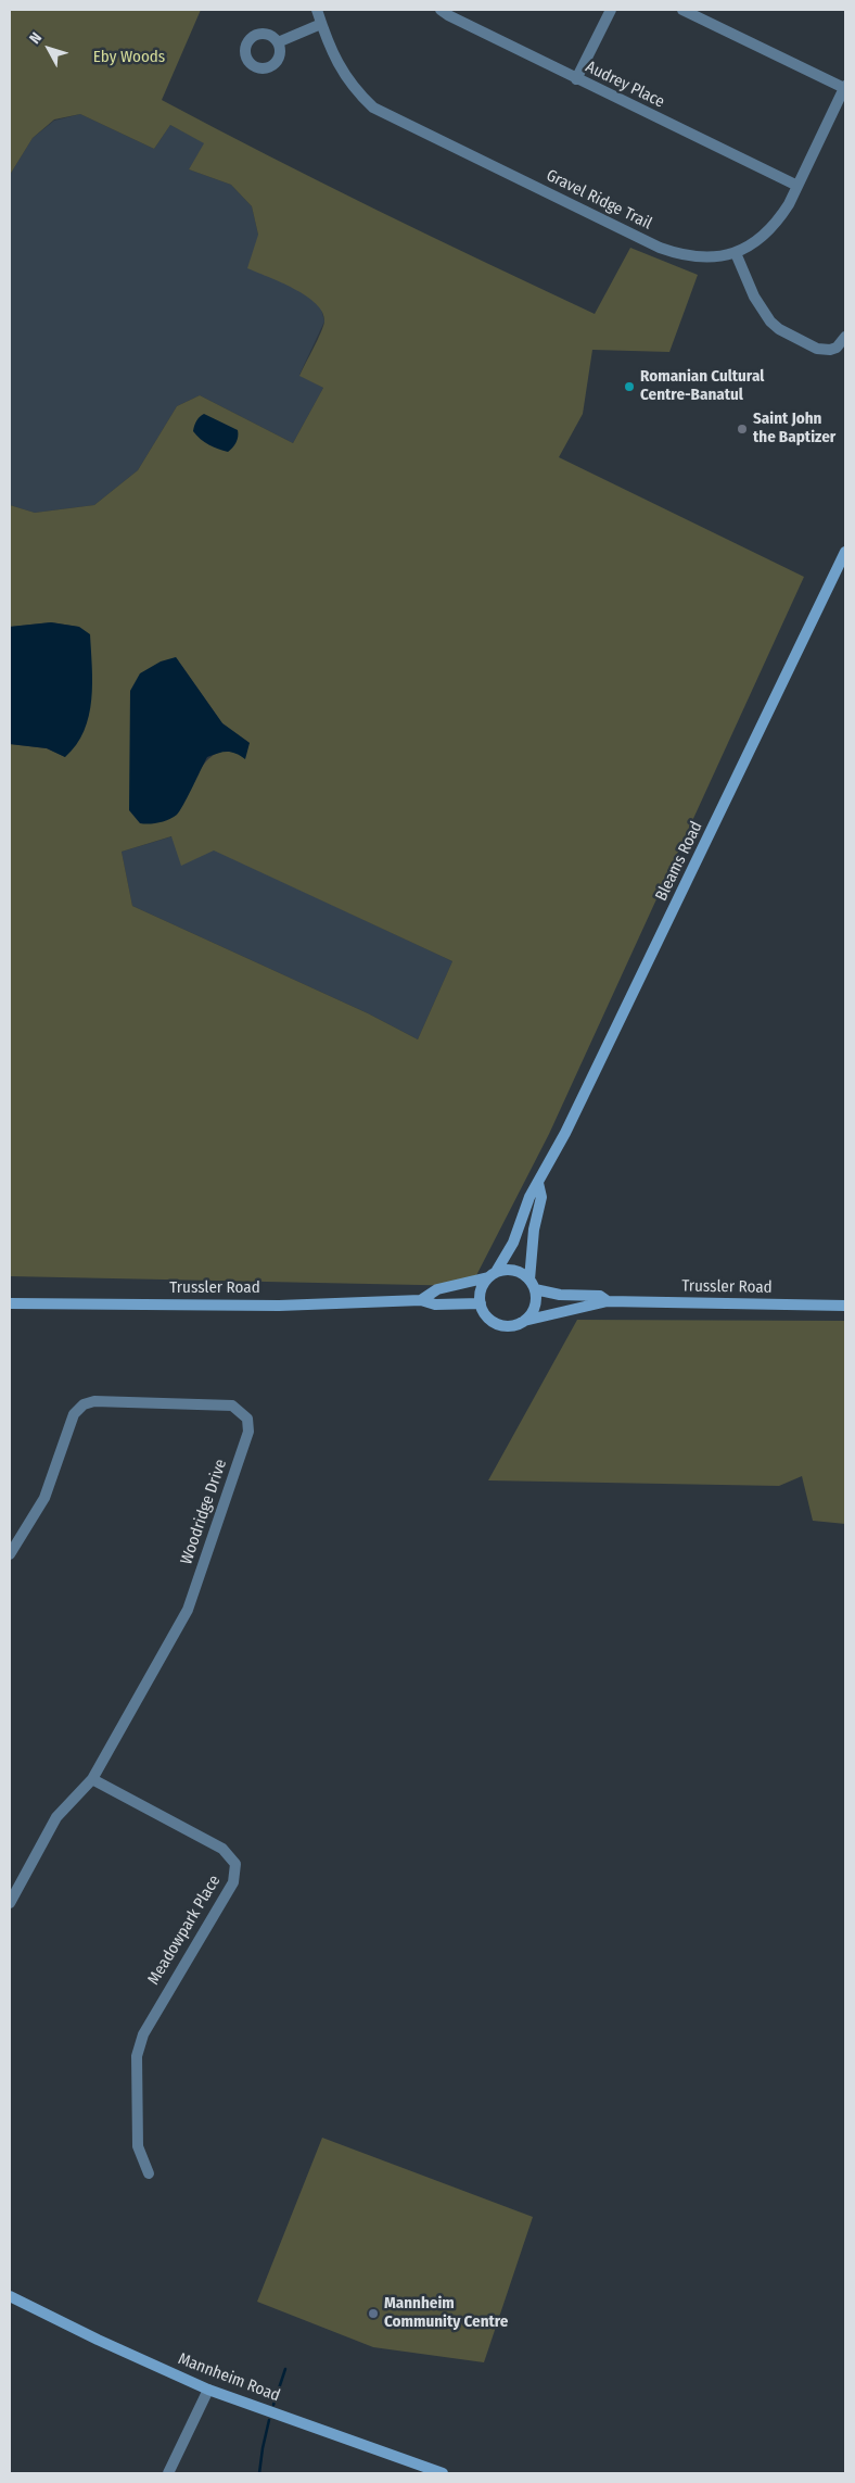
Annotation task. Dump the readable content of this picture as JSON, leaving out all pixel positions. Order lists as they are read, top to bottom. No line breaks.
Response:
{"streets":{"main road":["Bleams Road","Trussler Road","Mannheim Road"],"street":["Audrey Place","Gravel Ridge Trail","Woodridge Drive","Meadowpark Place"]},"crossings":[["Audrey Place","Gravel Ridge Trail"],["Bleams Road","Trussler Road"],["Woodridge Drive","Meadowpark Place"]],"parks":["Eby Woods"],"places":["Romanian Cultural Centre-Banatul","Saint John the Baptizer","Mannheim Community Centre"],"north":"top left"}
